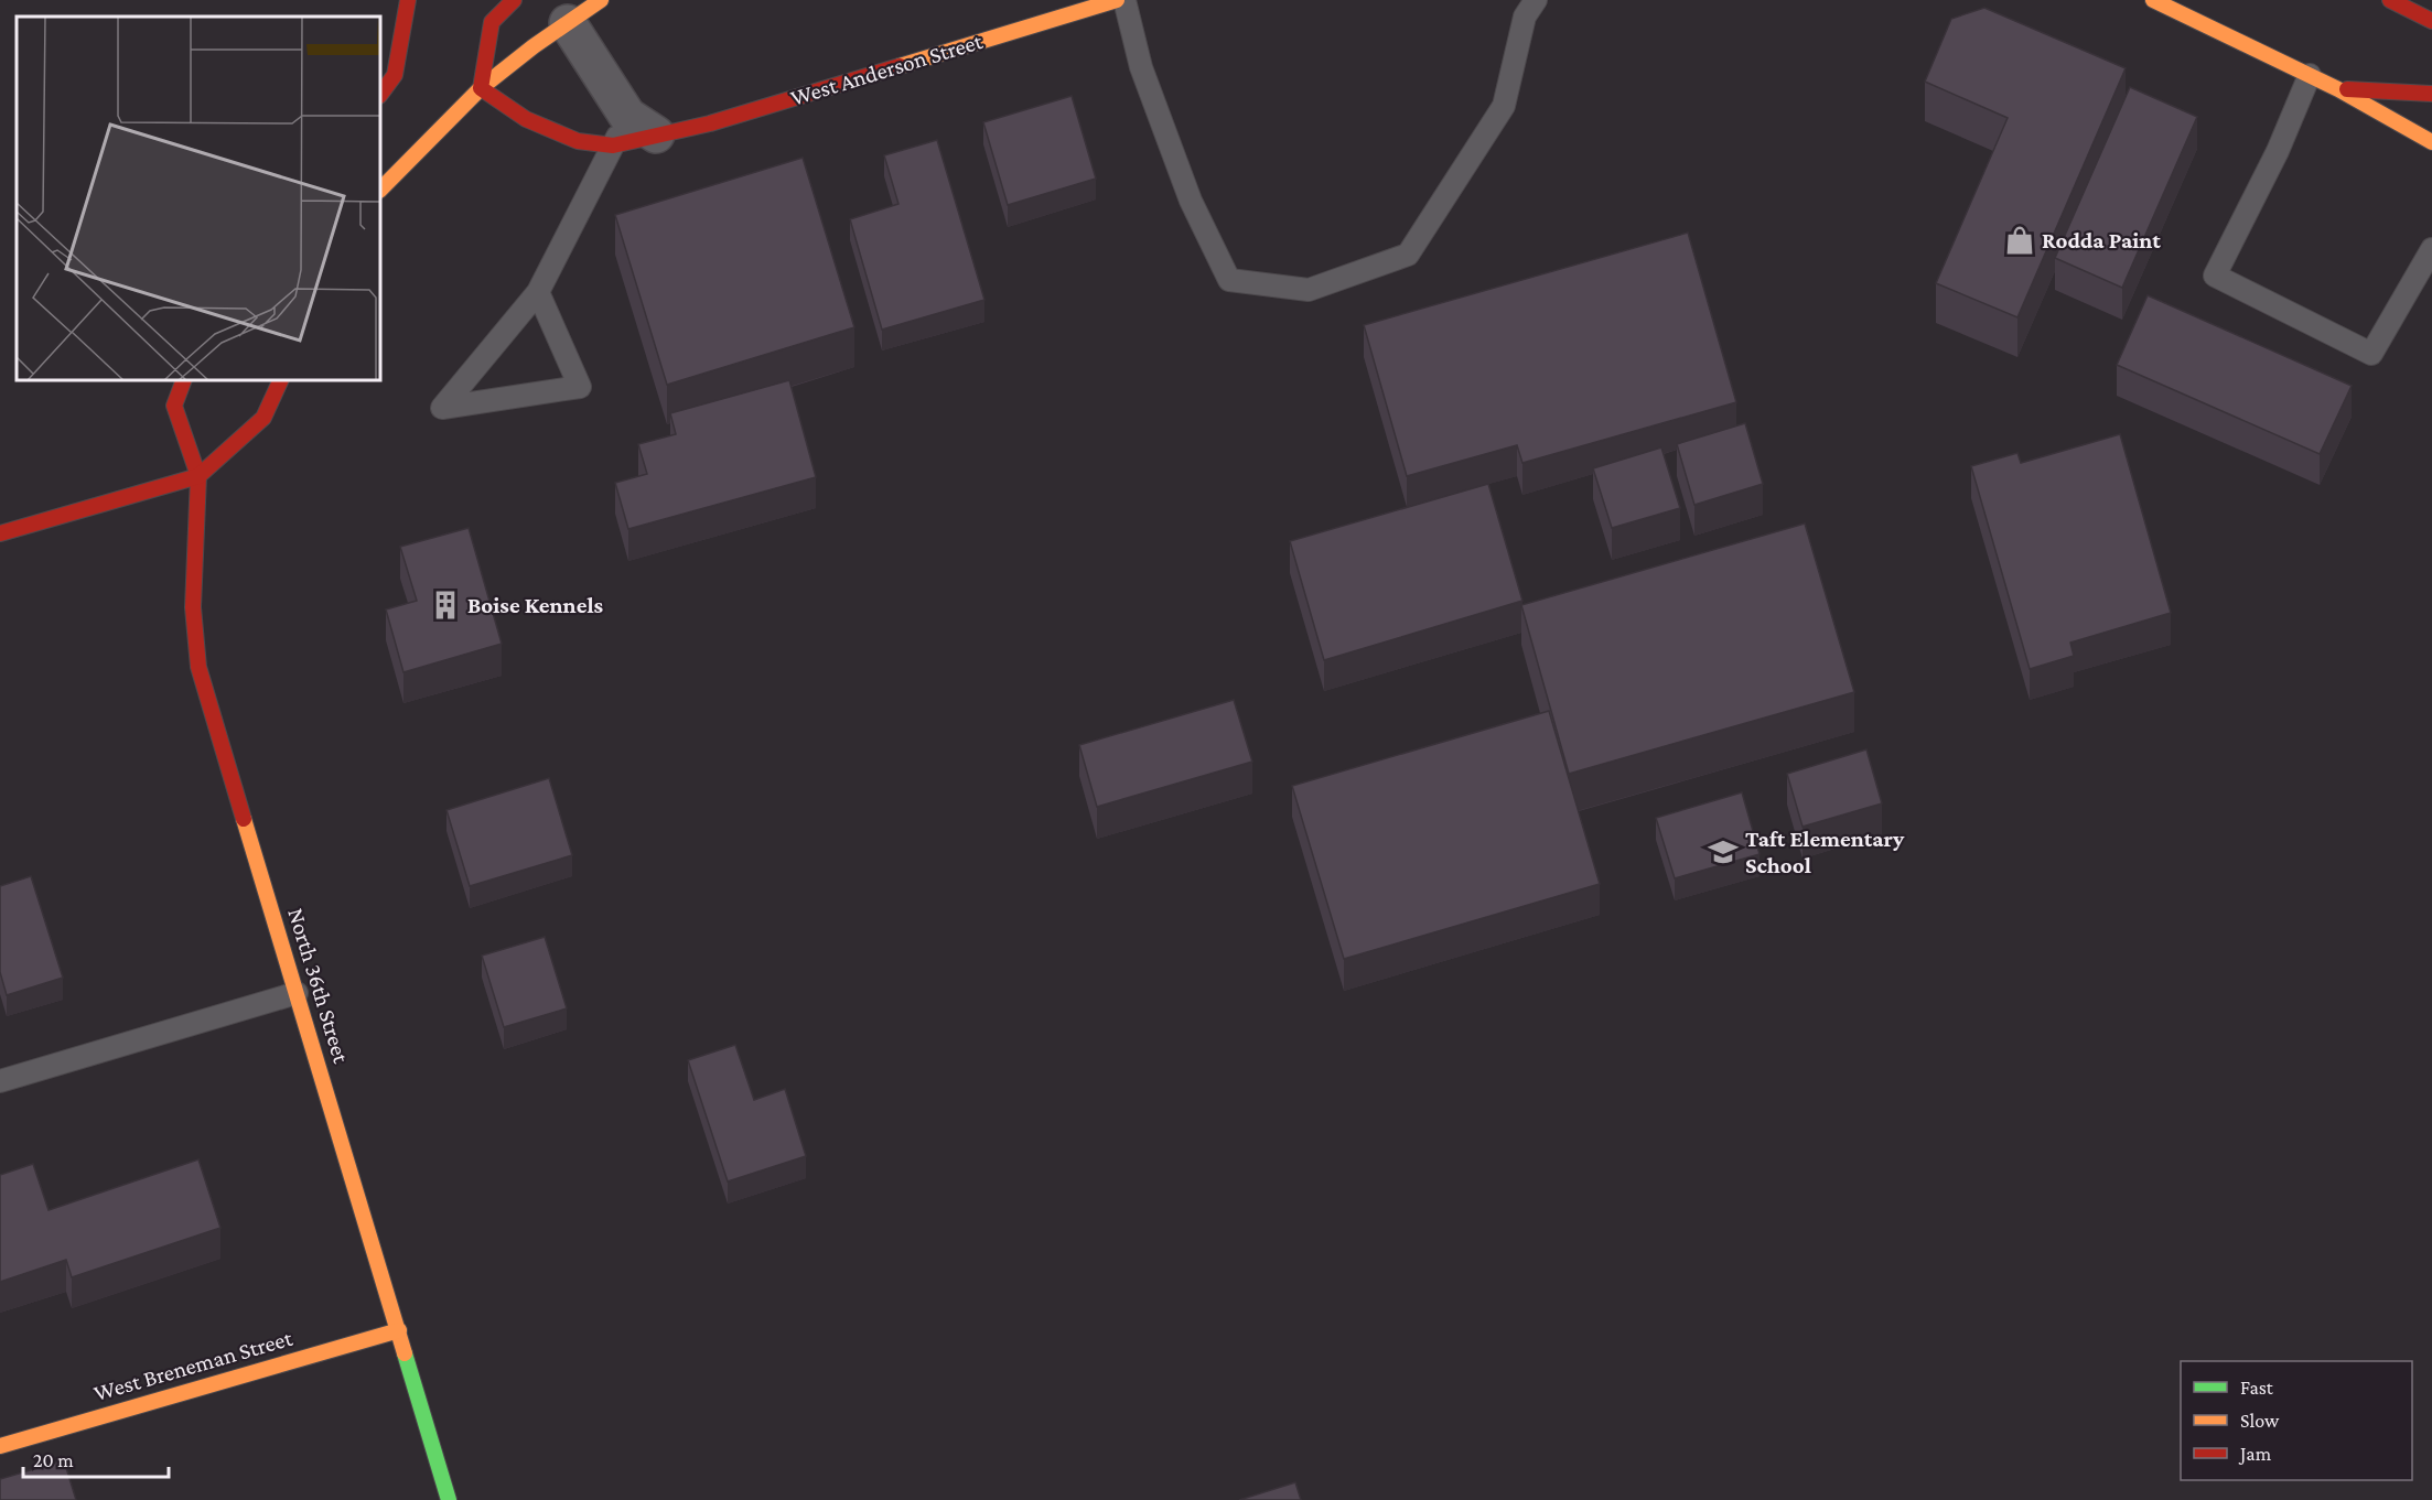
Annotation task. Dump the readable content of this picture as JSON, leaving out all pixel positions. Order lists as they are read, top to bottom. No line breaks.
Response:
{"streets":{"street":["West Anderson Street","North 36th Street","West Breneman Street"]},"crossings":[["North 36th Street","West Breneman Street"]],"places":{"shop":["Rodda Paint"],"building":["Boise Kennels"],"school or university":["Taft Elementary School"]},"legend":["Fast","Slow","Jam"],"scale_bar":"20 m"}
